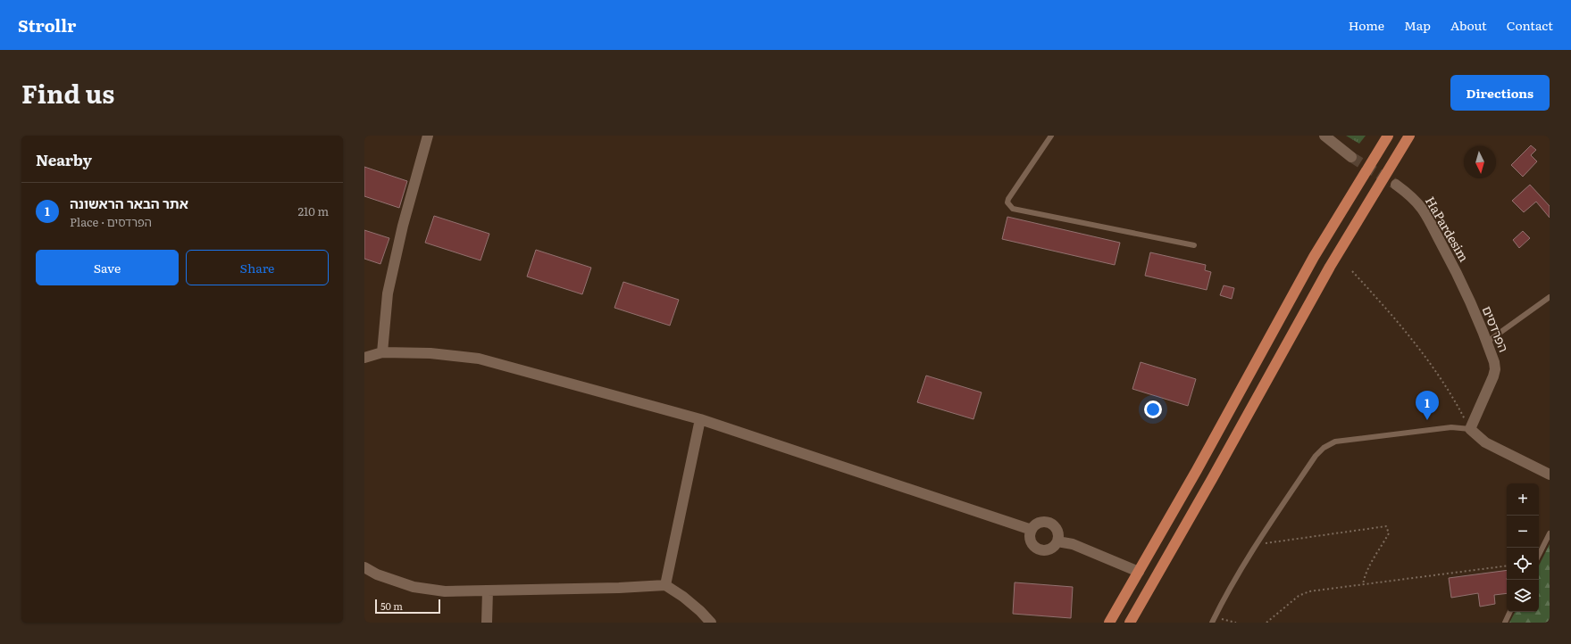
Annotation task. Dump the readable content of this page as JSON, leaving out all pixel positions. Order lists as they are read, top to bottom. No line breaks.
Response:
{"streets":{"street":["HaPardesim","הפרדסים"]},"crossings":[["HaPardesim","הפרדסים"]],"scale_bar":"50 m","north":"bottom","page":{"header":"Strollr","nav":["Home","Map","About","Contact"],"title":"Find us","buttons":["Directions",["Save","Share"]],"heading":"Nearby","list":[{"mark":"1","name":"אתר הבאר הראשונה","note":"Place · הפרדסים","value":"210 m"}],"pins":"1","map_buttons":["+","−"],"scale":"50 m"}}
